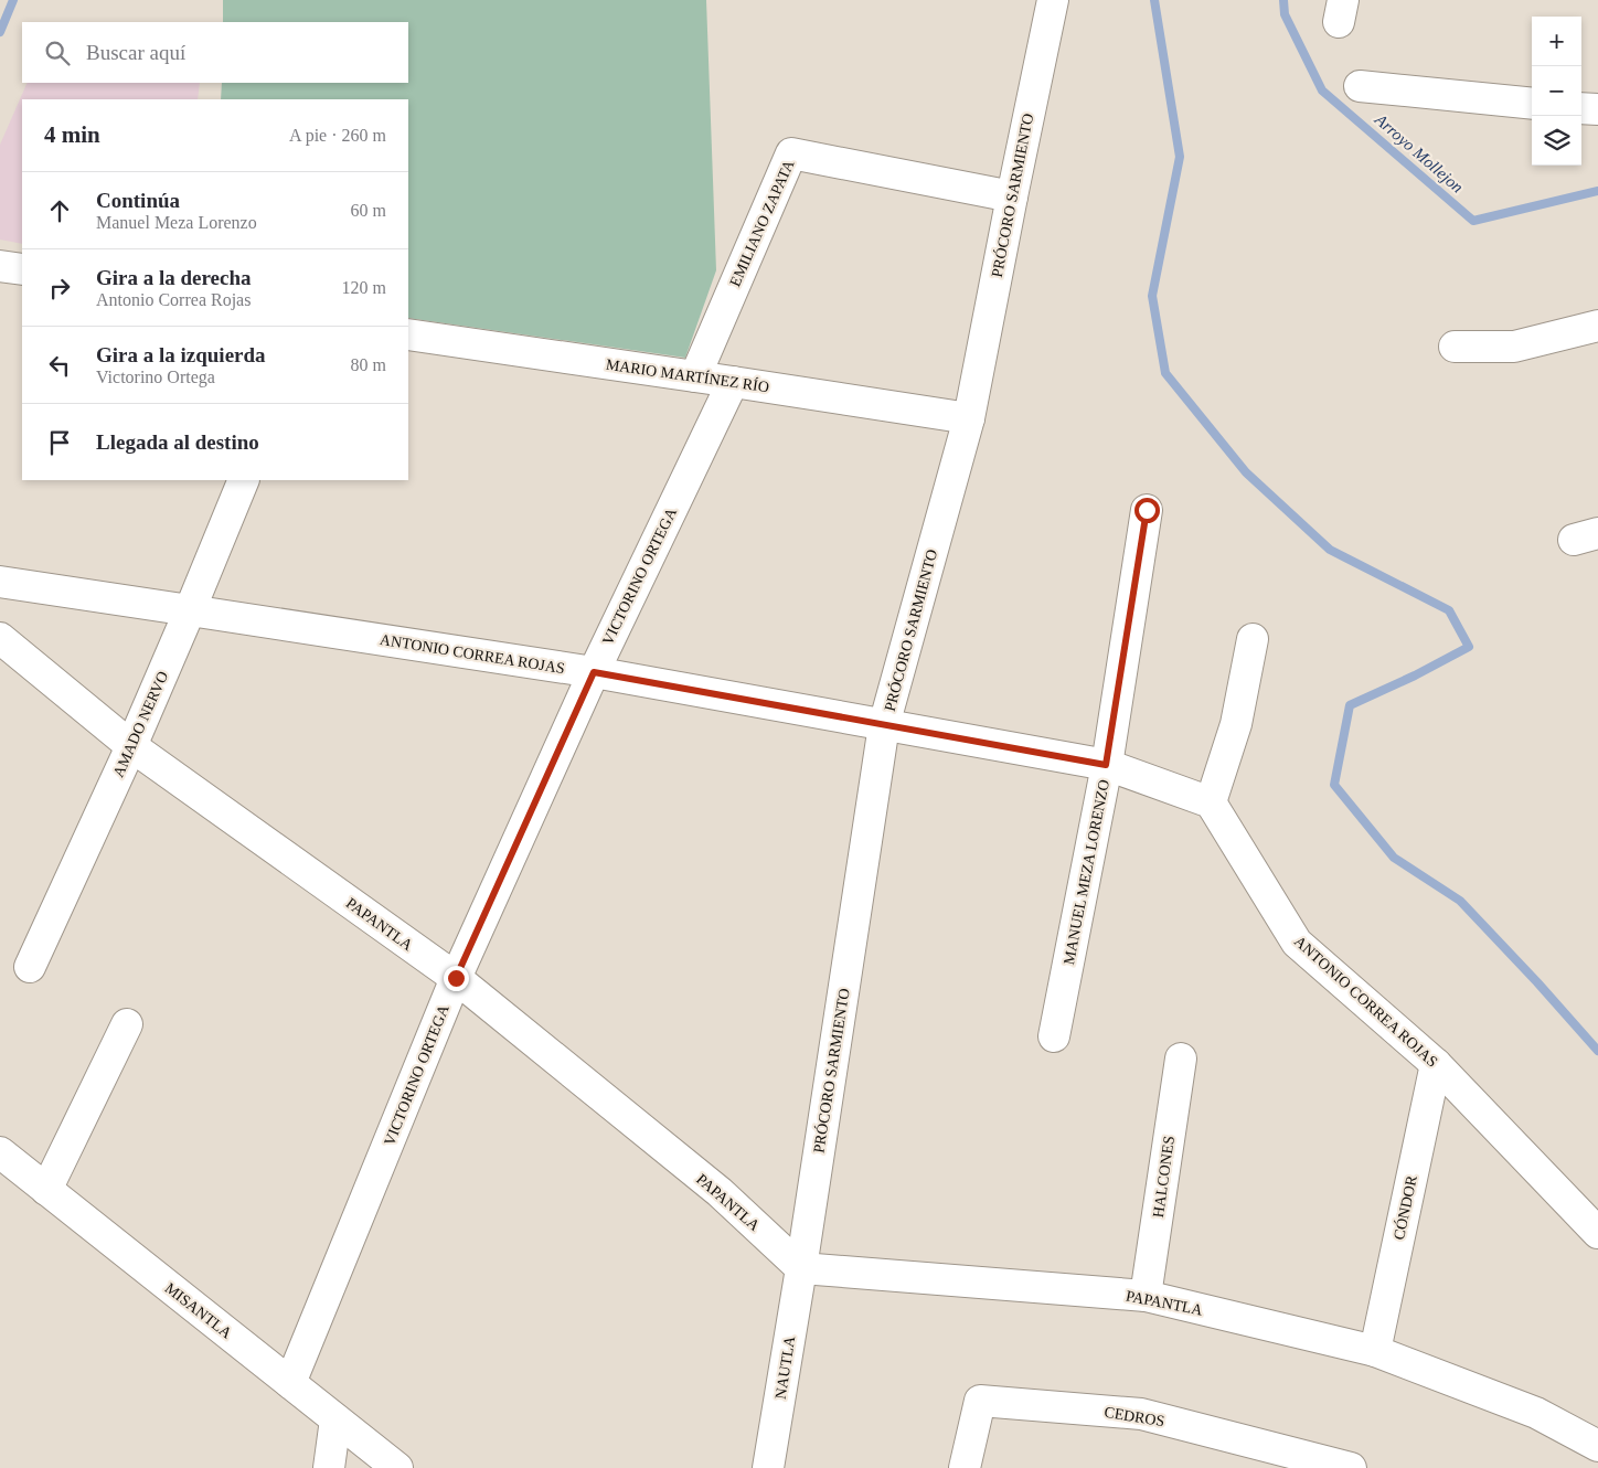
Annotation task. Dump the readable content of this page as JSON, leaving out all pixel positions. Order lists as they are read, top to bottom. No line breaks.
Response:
{"streets":{"street":["PRÓCORO SARMIENTO","EMILIANO ZAPATA","MARIO MARTÍNEZ RÍO","VICTORINO ORTEGA","ANTONIO CORREA ROJAS","AMADO NERVO","MANUEL MEZA LORENZO","PAPANTLA","HALCONES","CÓNDOR","MISANTLA","NAUTLA","CEDROS"]},"crossings":[["PRÓCORO SARMIENTO","EMILIANO ZAPATA"],["PRÓCORO SARMIENTO","MARIO MARTÍNEZ RÍO"],["PRÓCORO SARMIENTO","ANTONIO CORREA ROJAS"],["PRÓCORO SARMIENTO","PAPANTLA"],["PRÓCORO SARMIENTO","NAUTLA"],["EMILIANO ZAPATA","MARIO MARTÍNEZ RÍO"],["MARIO MARTÍNEZ RÍO","VICTORINO ORTEGA"],["VICTORINO ORTEGA","ANTONIO CORREA ROJAS"],["VICTORINO ORTEGA","PAPANTLA"],["VICTORINO ORTEGA","MISANTLA"],["ANTONIO CORREA ROJAS","AMADO NERVO"],["ANTONIO CORREA ROJAS","MANUEL MEZA LORENZO"],["ANTONIO CORREA ROJAS","CÓNDOR"],["AMADO NERVO","PAPANTLA"],["PAPANTLA","HALCONES"],["PAPANTLA","CÓNDOR"],["PAPANTLA","NAUTLA"]],"water":["Arroyo Mollejon"],"page":{"map_buttons":["+","−"],"search":"Buscar aquí","heading":["4 min","A pie · 260 m"],"list":[["Continúa","Manuel Meza Lorenzo","60 m"],["Gira a la derecha","Antonio Correa Rojas","120 m"],["Gira a la izquierda","Victorino Ortega","80 m"],"Llegada al destino"]}}
